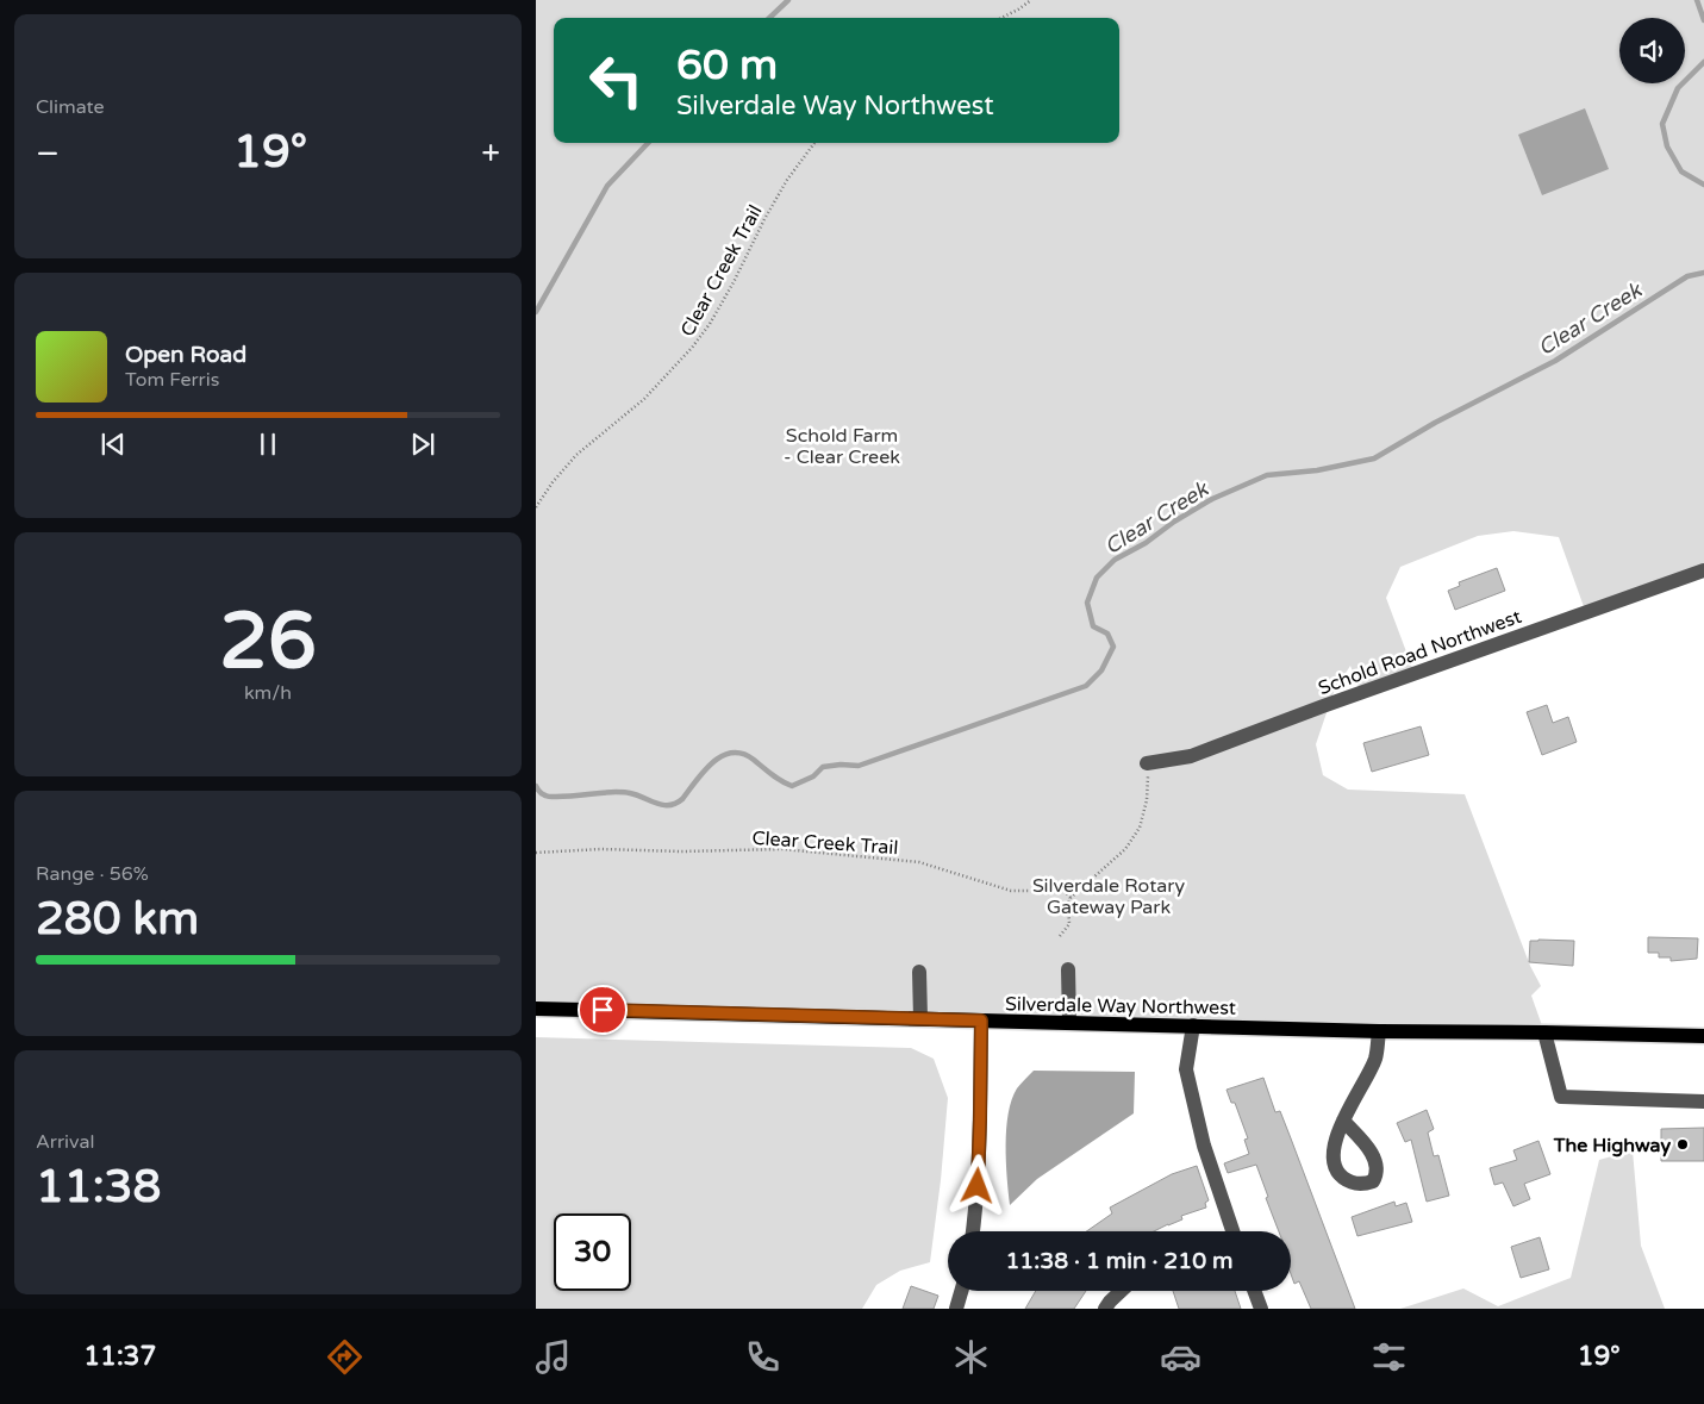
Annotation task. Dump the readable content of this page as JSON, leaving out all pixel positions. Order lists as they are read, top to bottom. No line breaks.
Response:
{"streets":{"main road":["Silverdale Way Northwest"],"street":["Schold Road Northwest"],"path":["Clear Creek Trail"]},"water":["Clear Creek"],"parks":["Schold Farm - Clear Creek","Silverdale Rotary Gateway Park"],"places":["The Highway"],"page":{"tile":["Climate",["26","km/h"],["Range · 56%","280 km"],["Arrival","11:38"]],"turn":["60 m","Silverdale Way Northwest"],"heat":["−","19°","+"],"song":["Open Road","Tom Ferris"],"limit":"30","trip":"11:38 · 1 min · 210 m","tabs":["11:37","19°"]}}
